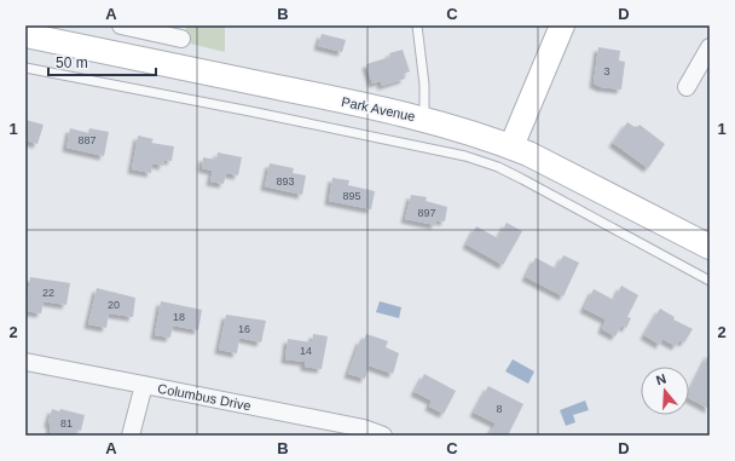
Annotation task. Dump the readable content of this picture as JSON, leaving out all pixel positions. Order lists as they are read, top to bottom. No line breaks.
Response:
{"streets":{"main road":["Park Avenue"],"street":["Columbus Drive"]},"house_numbers":["3","887","893","895","897","22","20","18","16","14","8","81"],"scale_bar":"50 m","north":"top","grid":{"columns":["A","B","C","D"],"rows":["1","2"]}}
